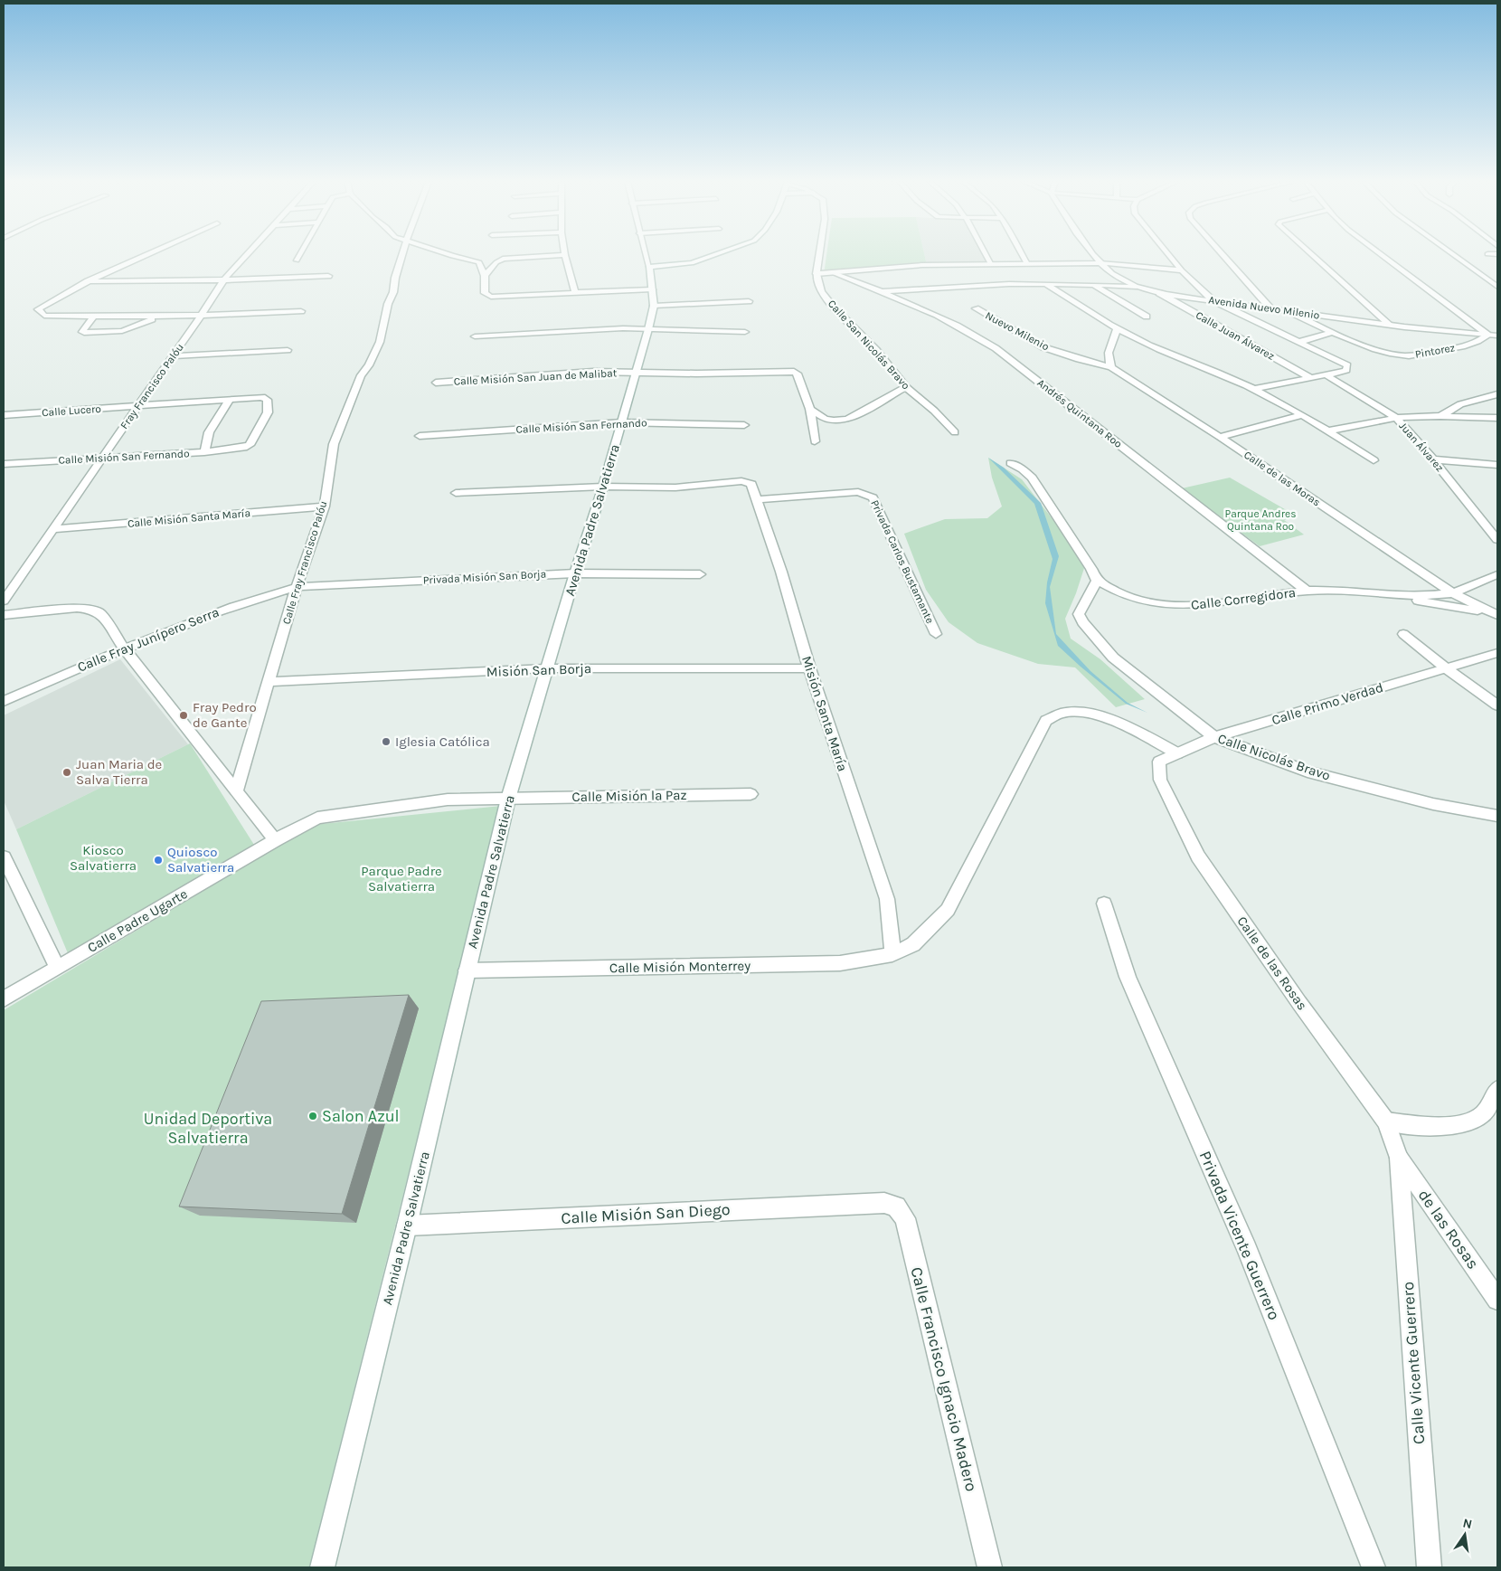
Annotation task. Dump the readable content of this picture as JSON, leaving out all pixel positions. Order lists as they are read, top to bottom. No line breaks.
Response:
{"streets":{"street":["Avenida Nuevo Milenio","Nuevo Milenio","Calle Juan Álvarez","Calle San Nicolás Bravo","Pintorez","Calle Misión San Juan de Malibat","Fray Francisco Palóu","Calle Lucero","Andrés Quintana Roo","Calle Misión San Fernando","Juan Álvarez","Calle de las Moras","Calle Misión Santa María","Avenida Padre Salvatierra","Privada Carlos Bustamante","Calle Fray Francisco Palóu","Privada Misión San Borja","Calle Corregidora","Calle Fray Junípero Serra","Misión San Borja","Calle Primo Verdad","Misión Santa María","Calle Nicolás Bravo","Calle Misión la Paz","Calle Padre Ugarte","Calle de las Rosas","Calle Misión Monterrey","Calle Misión San Diego","de las Rosas","Privada Vicente Guerrero","Calle Vicente Guerrero","Calle Francisco Ignacio Madero"]},"crossings":[["Avenida Nuevo Milenio","Calle Juan Álvarez"],["Avenida Nuevo Milenio","Pintorez"],["Nuevo Milenio","Calle de las Moras"],["Calle Misión San Juan de Malibat","Avenida Padre Salvatierra"],["Fray Francisco Palóu","Calle Lucero"],["Fray Francisco Palóu","Calle Misión San Fernando"],["Fray Francisco Palóu","Calle Misión Santa María"],["Andrés Quintana Roo","Calle Corregidora"],["Calle Misión San Fernando","Avenida Padre Salvatierra"],["Calle de las Moras","Calle Corregidora"],["Calle Misión Santa María","Calle Fray Francisco Palóu"],["Avenida Padre Salvatierra","Privada Misión San Borja"],["Avenida Padre Salvatierra","Misión San Borja"],["Avenida Padre Salvatierra","Misión Santa María"],["Avenida Padre Salvatierra","Calle Misión la Paz"],["Avenida Padre Salvatierra","Calle Padre Ugarte"],["Avenida Padre Salvatierra","Calle Misión Monterrey"],["Avenida Padre Salvatierra","Calle Misión San Diego"],["Privada Carlos Bustamante","Misión Santa María"],["Calle Fray Francisco Palóu","Privada Misión San Borja"],["Calle Fray Francisco Palóu","Calle Fray Junípero Serra"],["Calle Fray Francisco Palóu","Misión San Borja"],["Privada Misión San Borja","Calle Fray Junípero Serra"],["Calle Corregidora","Calle Nicolás Bravo"],["Misión San Borja","Misión Santa María"],["Calle Primo Verdad","Calle Nicolás Bravo"],["Calle Primo Verdad","Calle de las Rosas"],["Misión Santa María","Calle Misión Monterrey"],["Calle Misión la Paz","Calle Padre Ugarte"],["Calle de las Rosas","de las Rosas"],["Calle de las Rosas","Calle Vicente Guerrero"],["Calle Misión San Diego","Calle Francisco Ignacio Madero"],["de las Rosas","Calle Vicente Guerrero"]],"parks":["Parque Andres Quintana Roo","Kiosco Salvatierra","Parque Padre Salvatierra","Unidad Deportiva Salvatierra"],"places":["Fray Pedro de Gante","Iglesia Católica","Juan Maria de Salva Tierra","Quiosco Salvatierra","Salon Azul"],"north":"top"}
